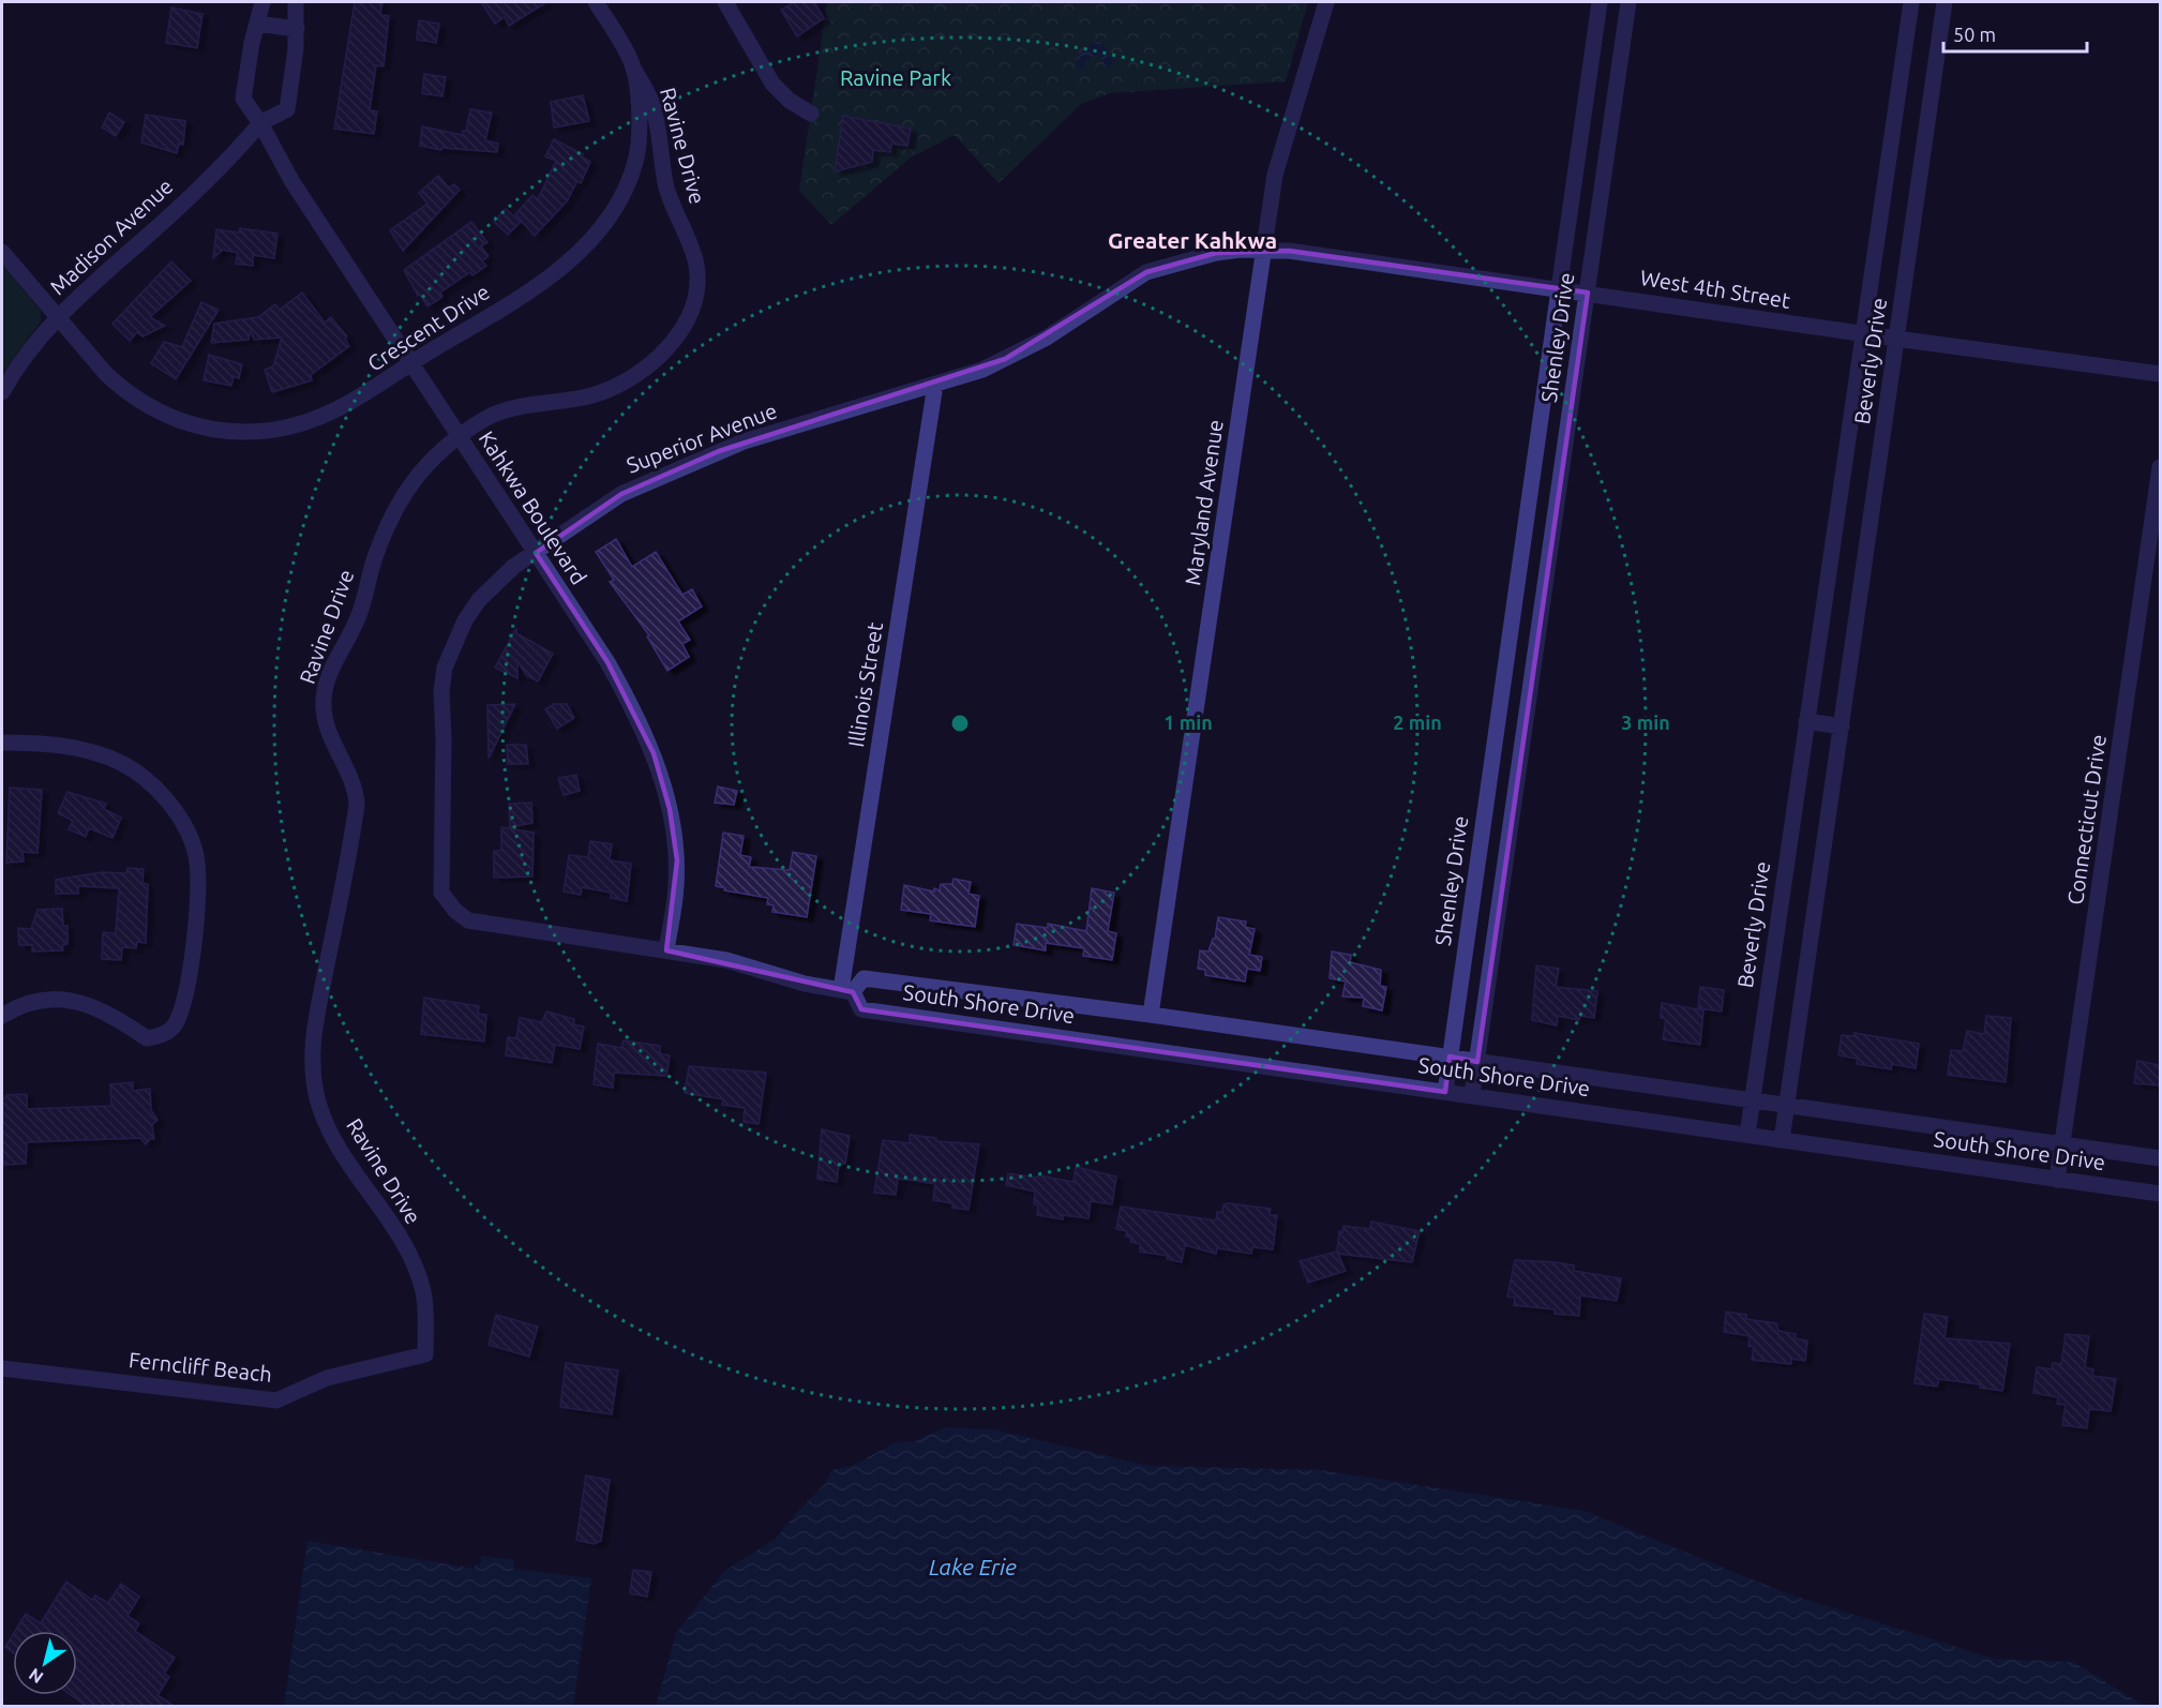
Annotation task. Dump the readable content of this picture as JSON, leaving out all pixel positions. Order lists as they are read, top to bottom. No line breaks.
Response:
{"streets":{"street":["Ravine Drive","Madison Avenue","West 4th Street","Crescent Drive","Shenley Drive","Beverly Drive","Superior Avenue","Maryland Avenue","Kahkwa Boulevard","Illinois Street","Connecticut Drive","South Shore Drive","Ferncliff Beach"]},"crossings":[["Ravine Drive","Crescent Drive"],["Ravine Drive","Ferncliff Beach"],["Madison Avenue","Crescent Drive"],["Madison Avenue","Kahkwa Boulevard"],["West 4th Street","Shenley Drive"],["West 4th Street","Beverly Drive"],["West 4th Street","Superior Avenue"],["West 4th Street","Maryland Avenue"],["Crescent Drive","Kahkwa Boulevard"],["Shenley Drive","South Shore Drive"],["Beverly Drive","South Shore Drive"],["Superior Avenue","Maryland Avenue"],["Superior Avenue","Kahkwa Boulevard"],["Superior Avenue","Illinois Street"],["Superior Avenue","South Shore Drive"],["Maryland Avenue","South Shore Drive"],["Kahkwa Boulevard","South Shore Drive"],["Illinois Street","South Shore Drive"],["Connecticut Drive","South Shore Drive"]],"districts":["Greater Kahkwa"],"water":["Lake Erie"],"parks":["Ravine Park"],"scale_bar":"50 m","north":"bottom left","rings":["1 min","2 min","3 min"]}
